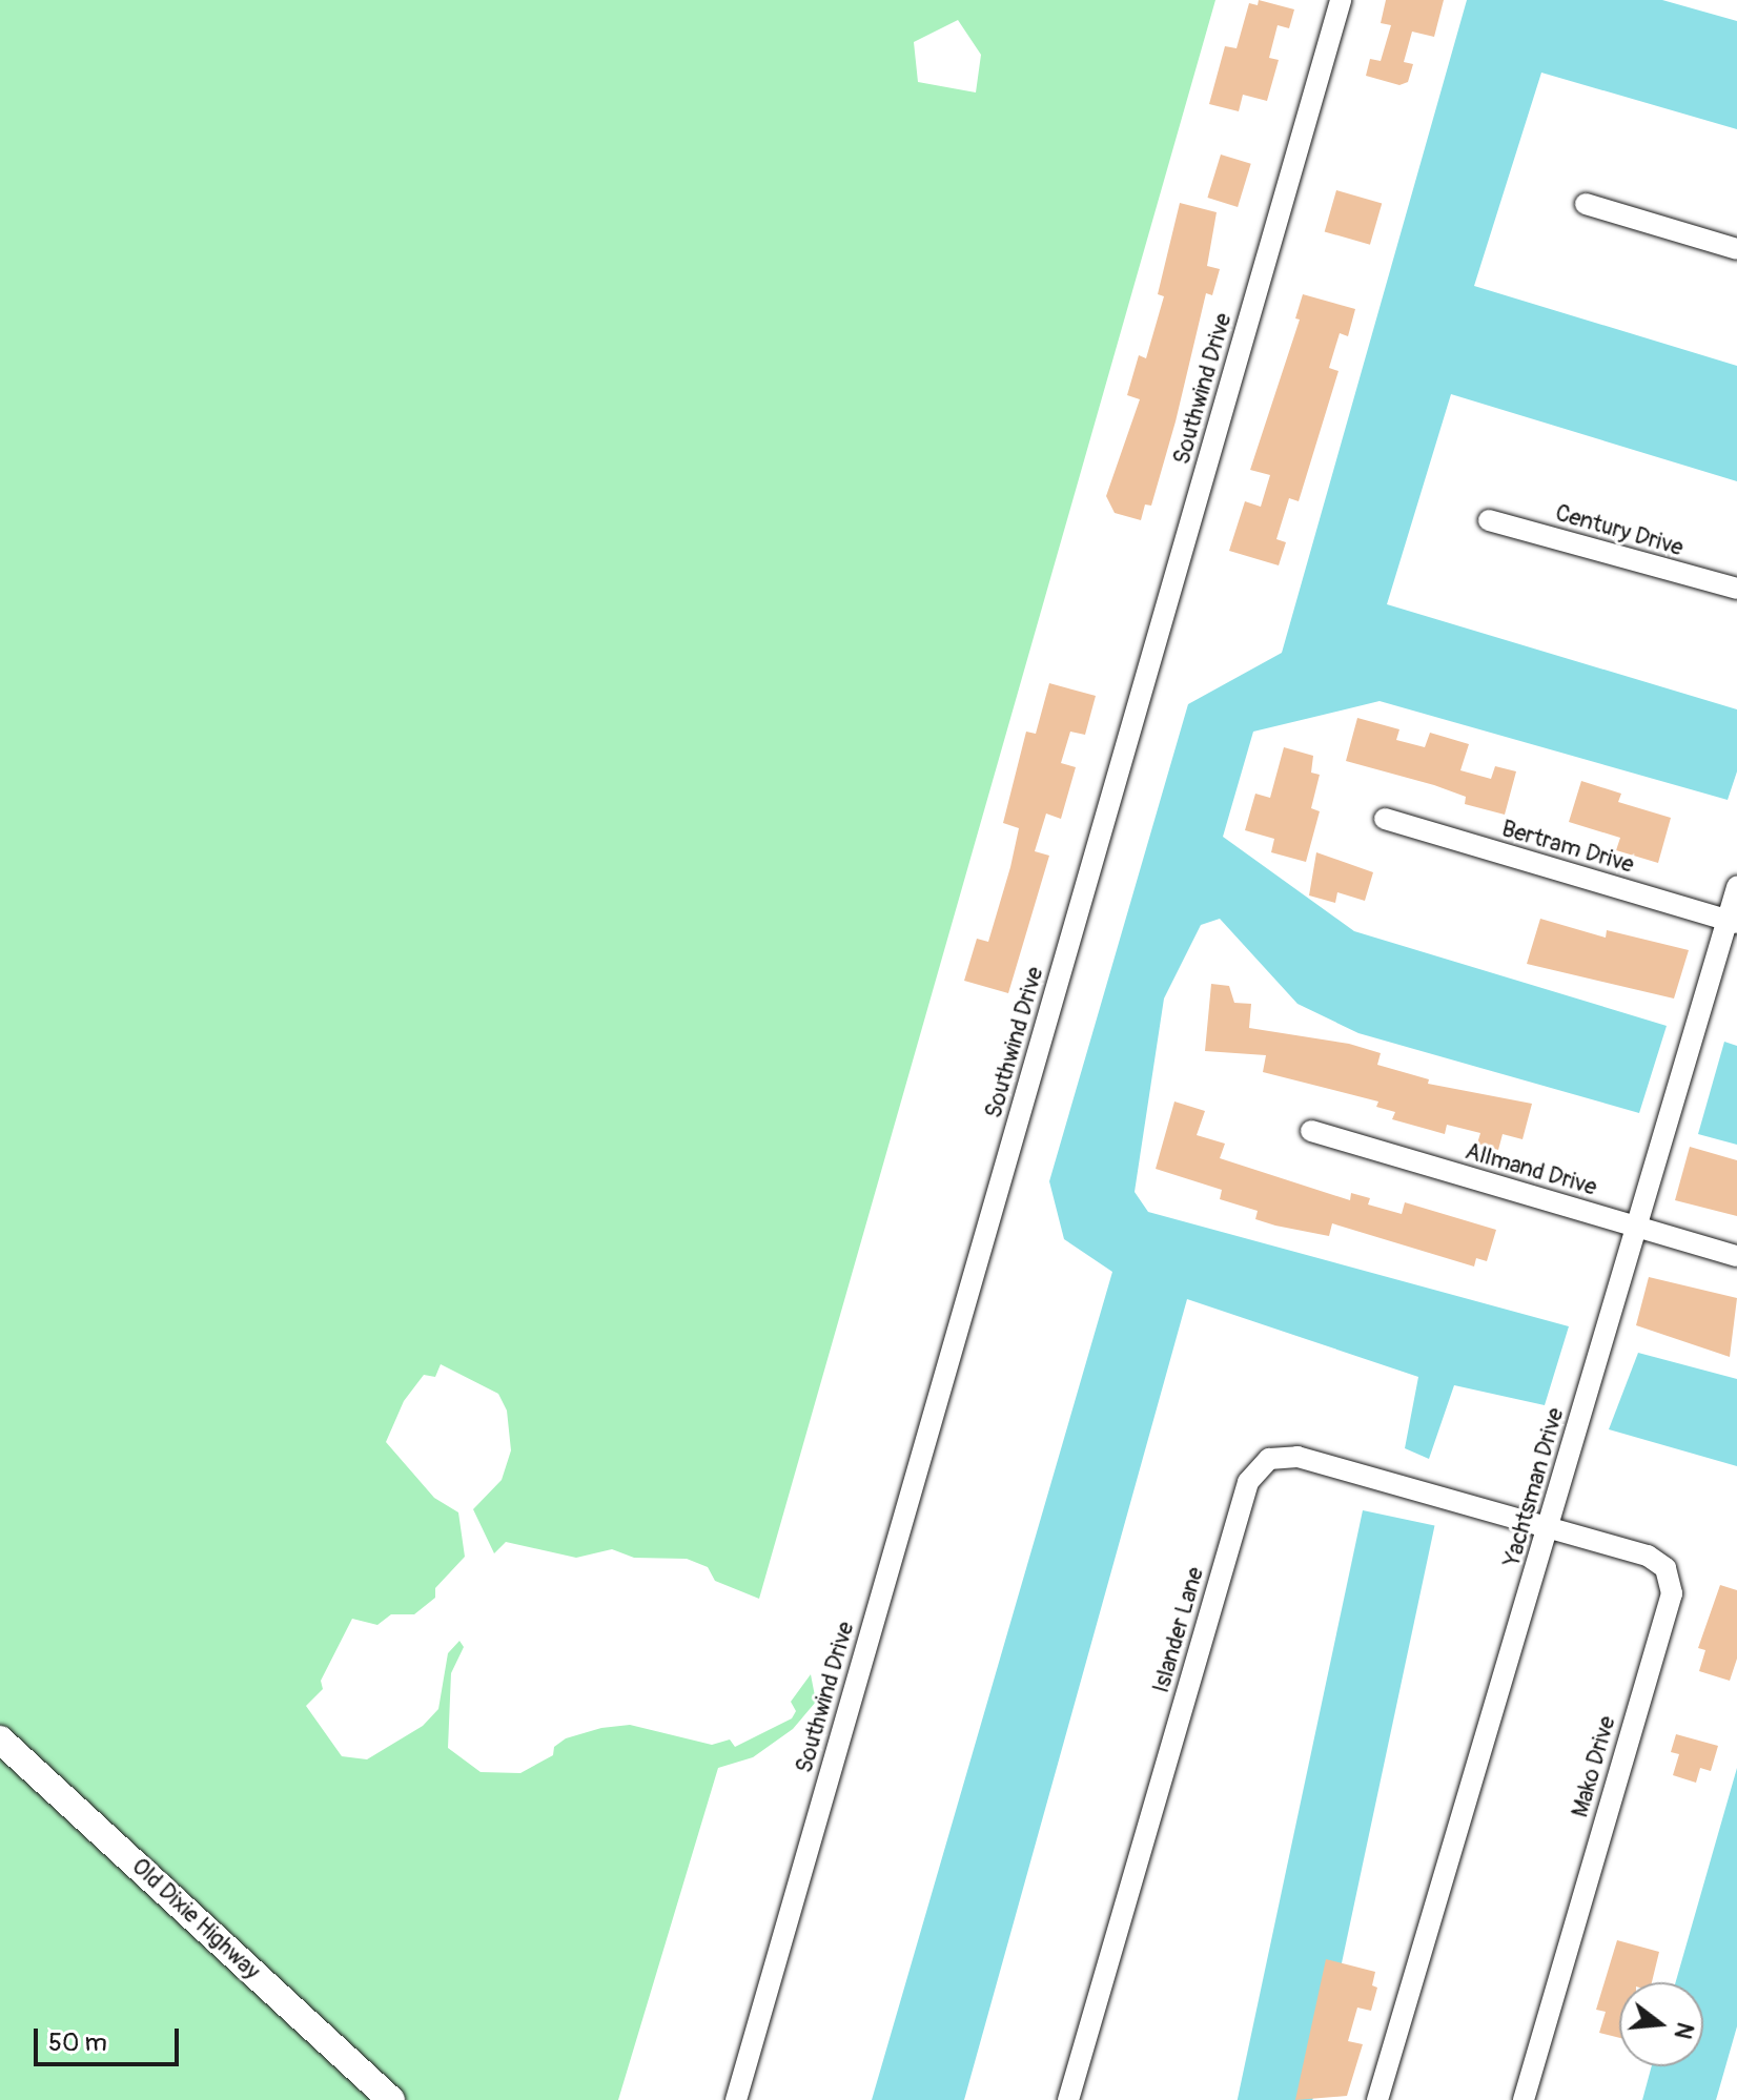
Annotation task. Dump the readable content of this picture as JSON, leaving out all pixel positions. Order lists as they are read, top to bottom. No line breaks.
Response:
{"streets":{"street":["Southwind Drive","Century Drive","Bertram Drive","Allmand Drive","Yachtsman Drive","Islander Lane","Mako Drive","Old Dixie Highway"]},"crossings":[["Bertram Drive","Yachtsman Drive"],["Allmand Drive","Yachtsman Drive"],["Yachtsman Drive","Islander Lane"],["Yachtsman Drive","Mako Drive"],["Islander Lane","Mako Drive"]],"scale_bar":"50 m","north":"right"}
